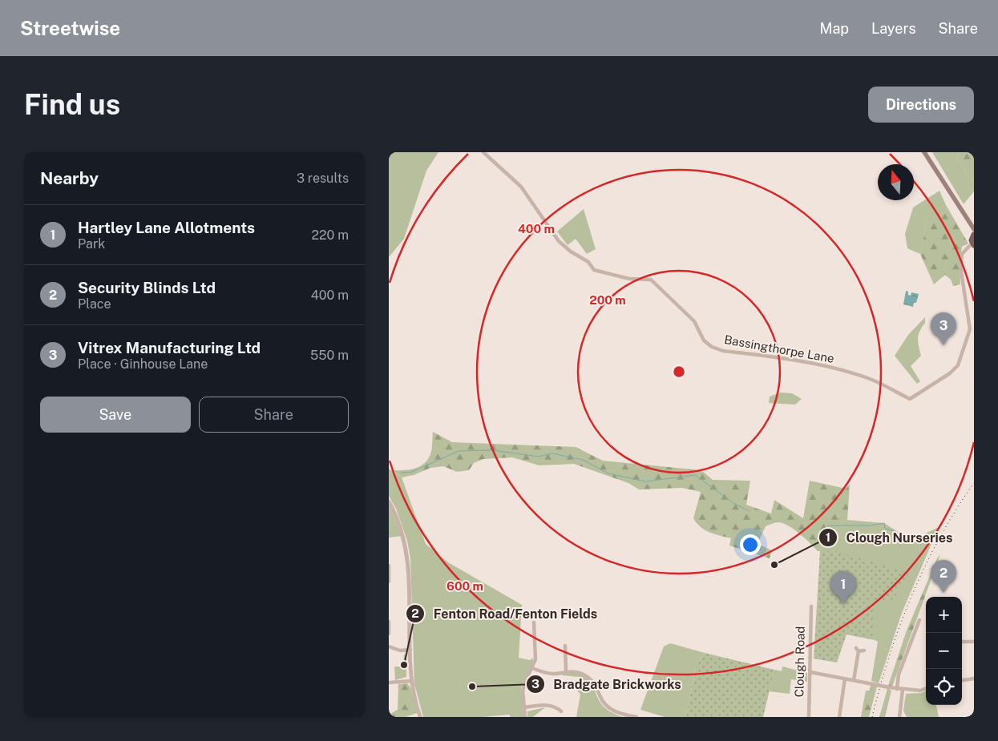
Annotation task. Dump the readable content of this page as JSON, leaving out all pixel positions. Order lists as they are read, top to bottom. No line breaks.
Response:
{"streets":{"street":["Bassingthorpe Lane","Clough Road"]},"places":["Clough Nurseries","Fenton Road/Fenton Fields","Bradgate Brickworks"],"north":"top","page":{"header":"Streetwise","nav":["Map","Layers","Share"],"buttons":["Directions",["Save","Share"]],"title":"Find us","heading":["Nearby","3 results"],"list":[{"mark":"1","name":"Hartley Lane Allotments","note":"Park","value":"220 m"},{"mark":"2","name":"Security Blinds Ltd","note":"Place","value":"400 m"},{"mark":"3","name":"Vitrex Manufacturing Ltd","note":"Place · Ginhouse Lane","value":"550 m"}],"pins":["3","2","1"],"map_buttons":["+","−"]},"rings":["400 m","200 m","600 m"]}
